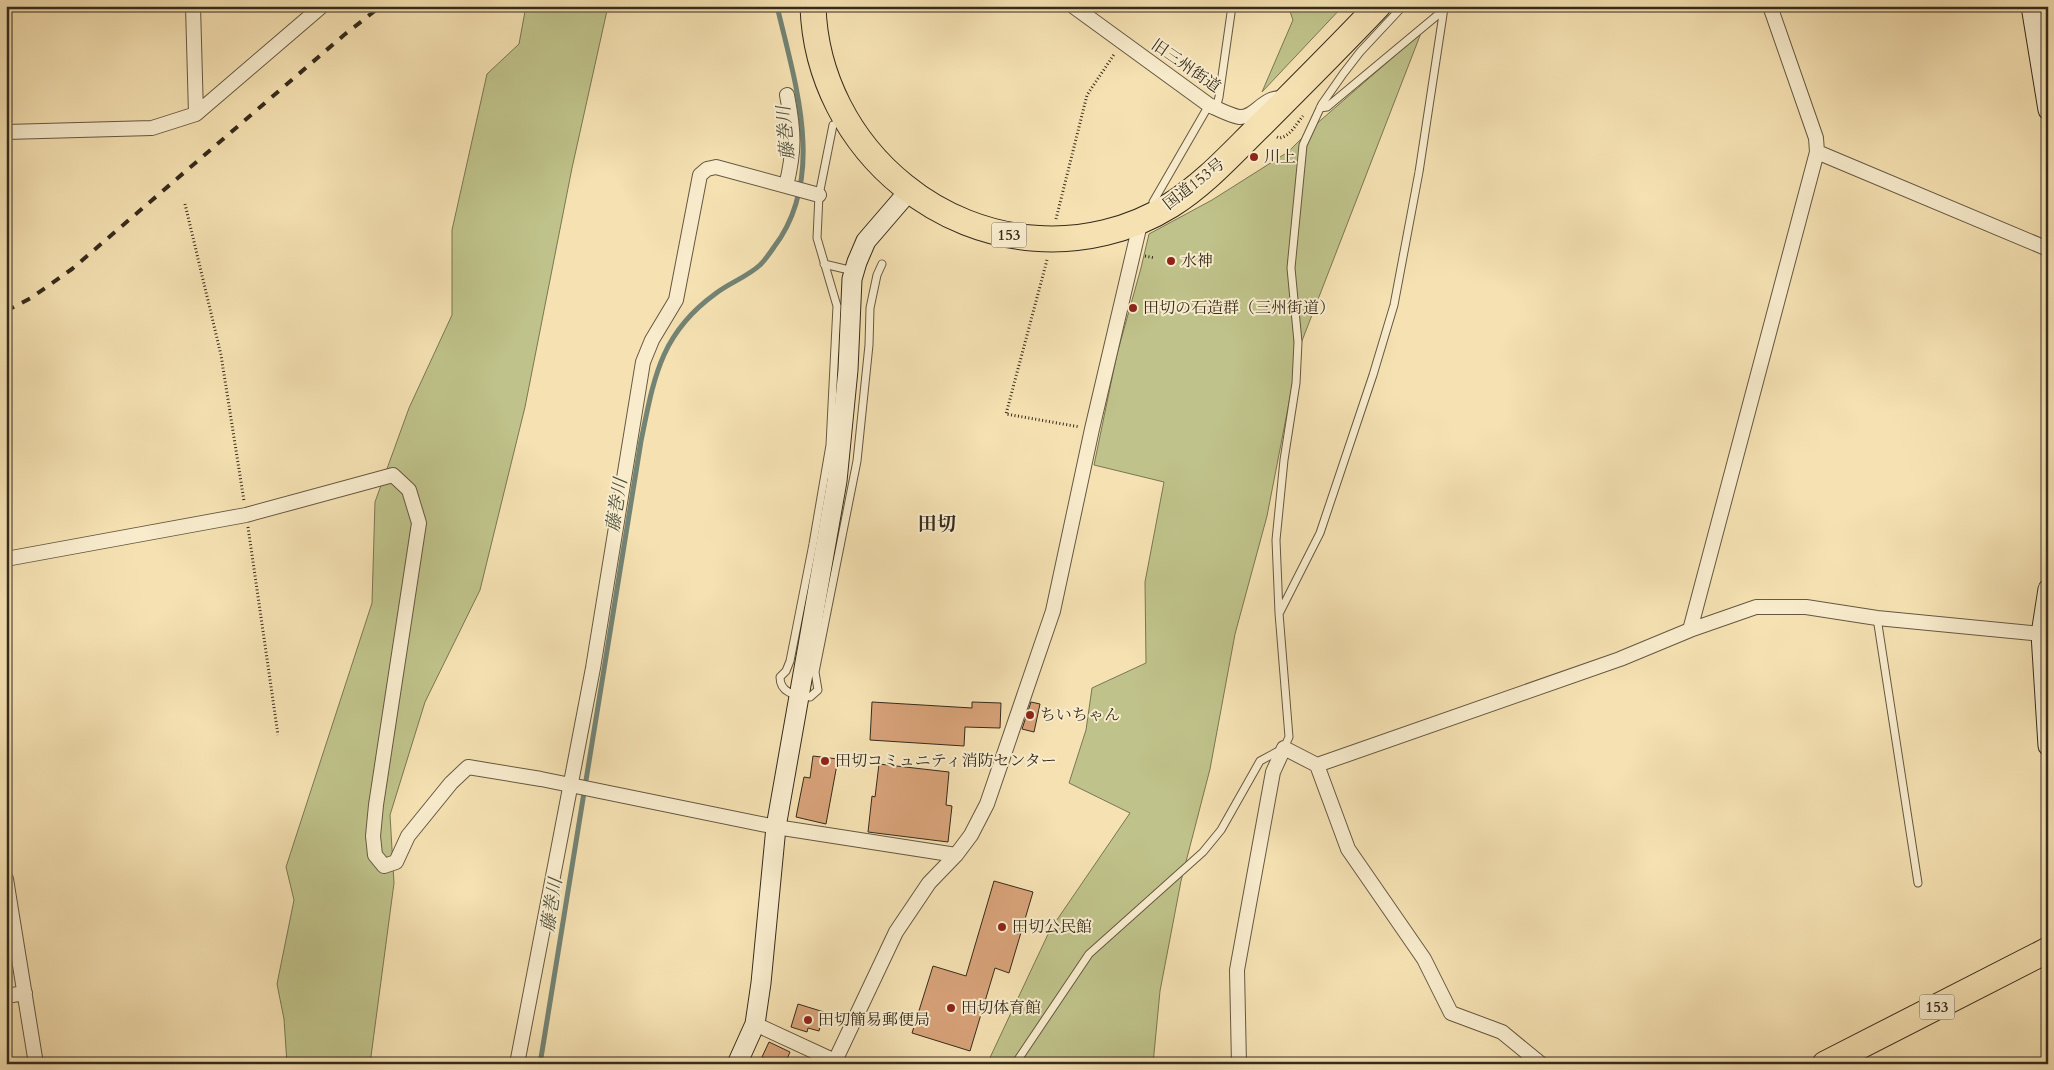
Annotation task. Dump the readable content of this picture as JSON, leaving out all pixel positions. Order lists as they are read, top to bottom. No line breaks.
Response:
{"streets":{"highway":["国道153号","153"],"street":["旧三州街道"]},"crossings":[["旧三州街道","国道153号"]],"districts":["田切"],"water":["藤巻川"],"places":["川上","水神","田切の石造群（三州街道）","ちいちゃん","田切コミュニティ消防センター","田切公民館","田切体育館","田切簡易郵便局"]}
